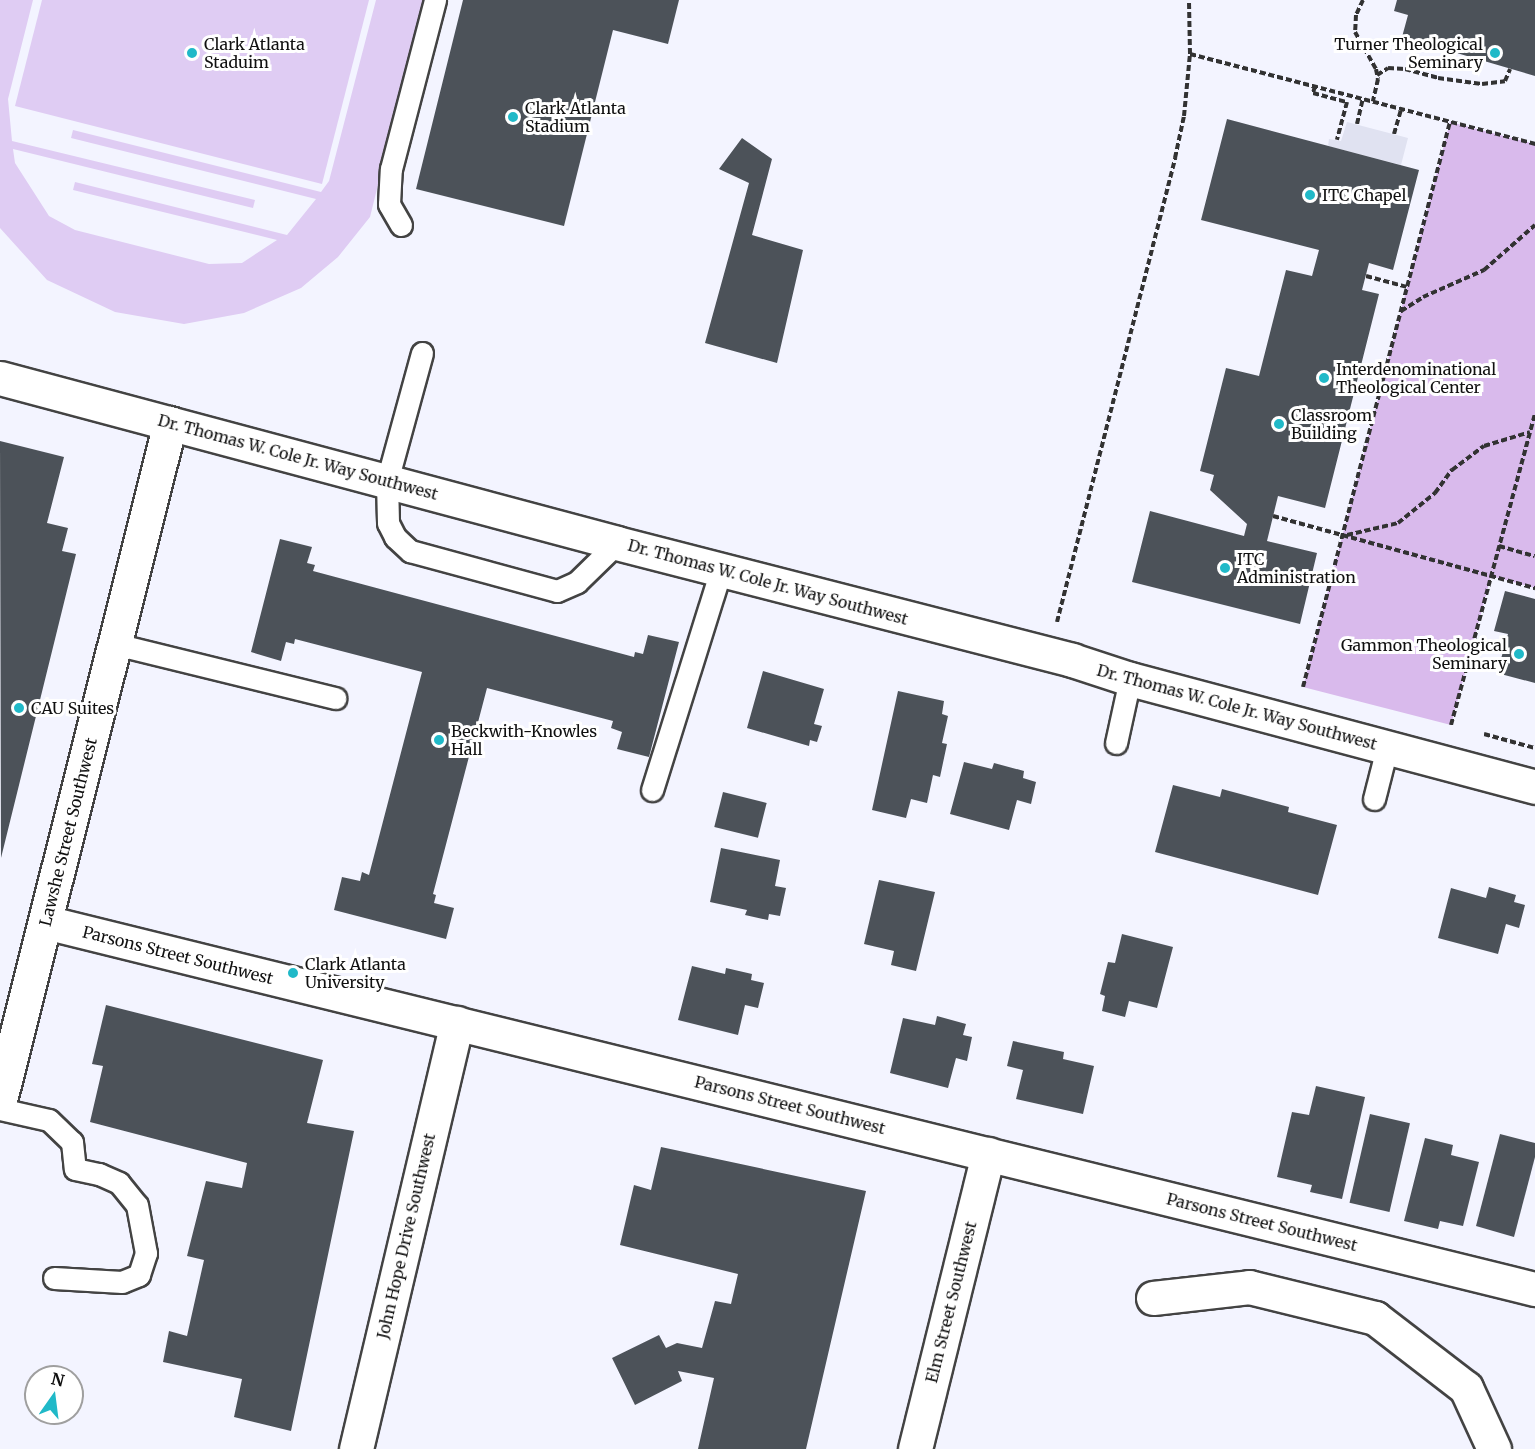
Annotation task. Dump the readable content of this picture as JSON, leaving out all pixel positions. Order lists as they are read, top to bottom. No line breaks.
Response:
{"streets":{"street":["Dr. Thomas W. Cole Jr. Way Southwest","Lawshe Street Southwest","Parsons Street Southwest","John Hope Drive Southwest","Elm Street Southwest"]},"crossings":[["Dr. Thomas W. Cole Jr. Way Southwest","Lawshe Street Southwest"],["Lawshe Street Southwest","Parsons Street Southwest"],["Parsons Street Southwest","John Hope Drive Southwest"],["Parsons Street Southwest","Elm Street Southwest"]],"places":["Clark Atlanta Staduim","Turner Theological Seminary","Clark Atlanta Stadium","ITC Chapel","Interdenominational Theological Center","Classroom Building","ITC Administration","Gammon Theological Seminary","CAU Suites","Beckwith-Knowles Hall","Clark Atlanta University"],"north":"top"}
